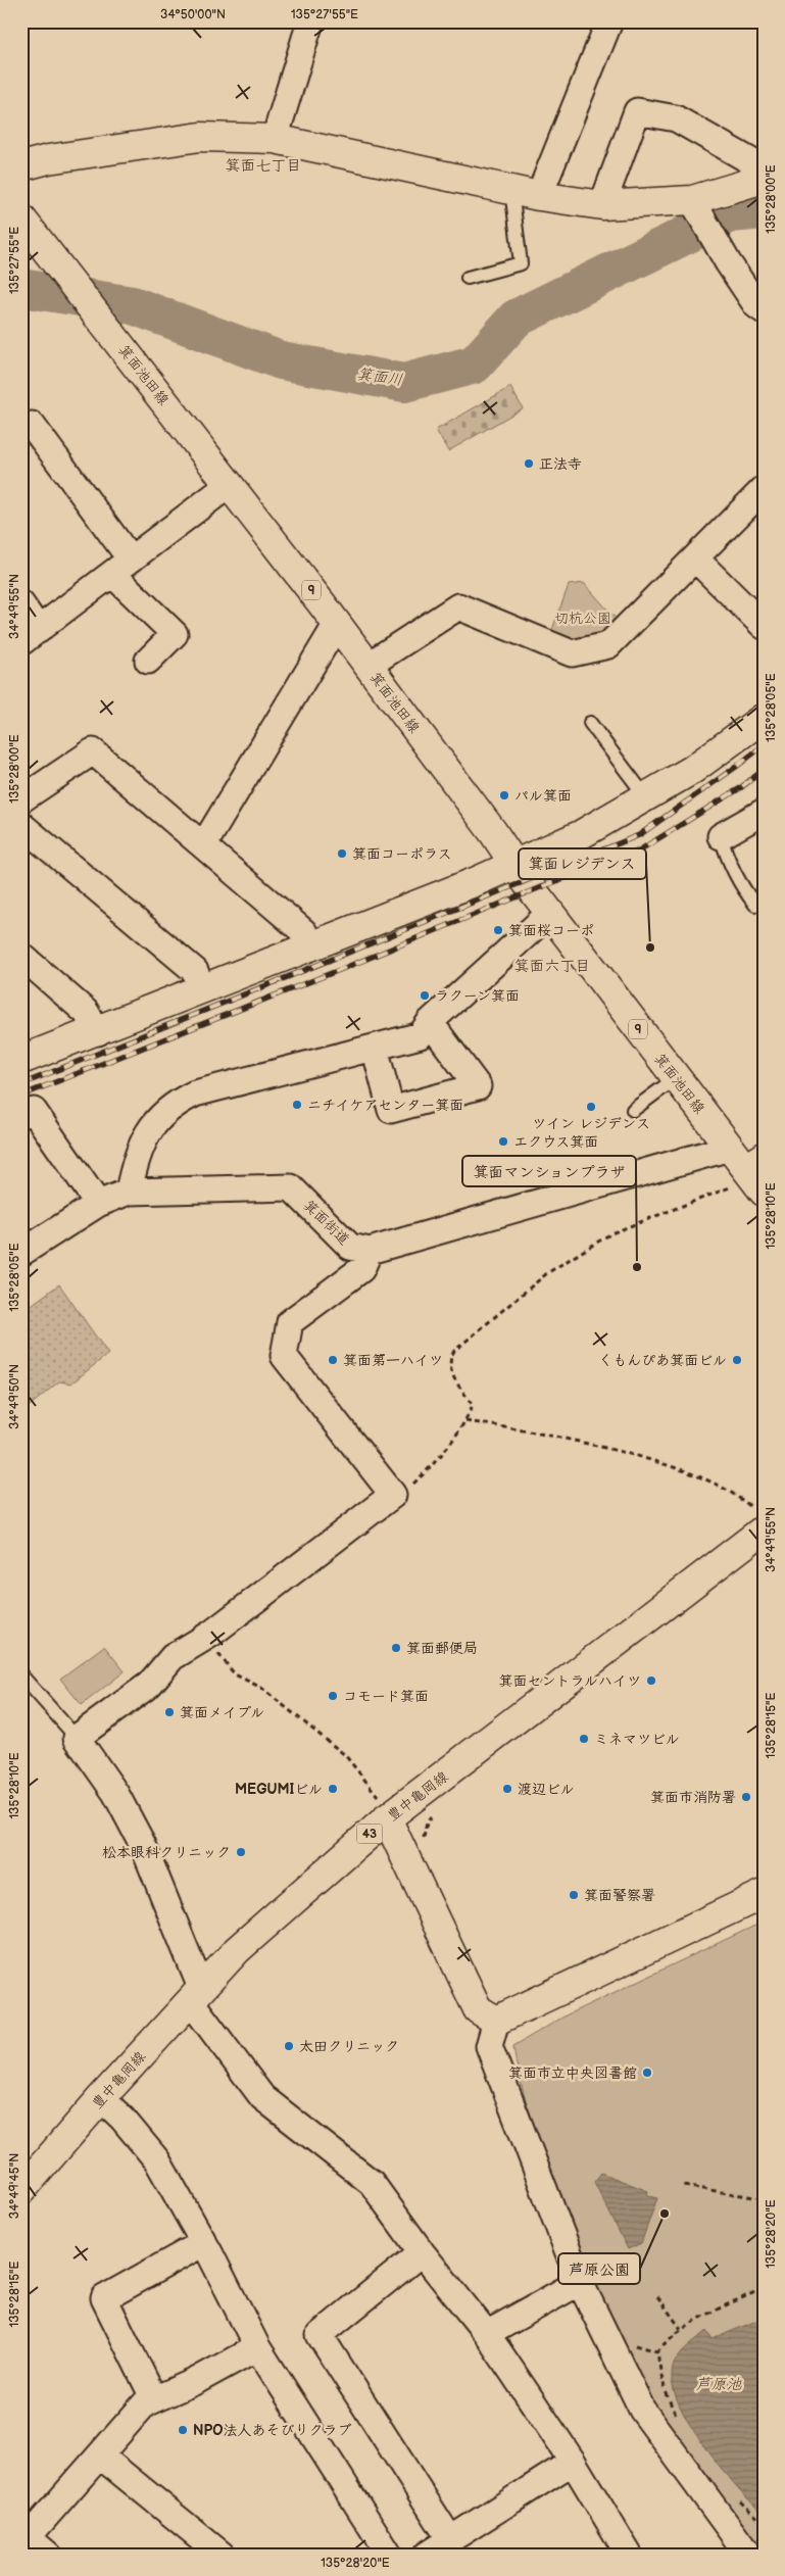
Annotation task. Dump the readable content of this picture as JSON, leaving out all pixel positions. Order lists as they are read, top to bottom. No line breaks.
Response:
{"streets":{"main road":["箕面池田線","9","豊中亀岡線","43"],"street":["箕面街道"]},"districts":["箕面七丁目","箕面六丁目"],"water":["箕面川","芦原池"],"parks":["切杭公園"],"places":["正法寺","パル箕面","箕面コーポラス","箕面桜コーポ","箕面レジデンス","ラクーン箕面","ニチイケアセンター箕面","ツイン レジデンス","エクウス箕面","箕面マンションプラザ","箕面第一ハイツ","くもんぴあ箕面ビル","箕面郵便局","箕面セントラルハイツ","コモード箕面","箕面メイプル","ミネマツビル","MEGUMIビル","渡辺ビル","箕面市消防署","松本眼科クリニック","箕面警察署","太田クリニック","箕面市立中央図書館","芦原公園","NPO法人あそびりクラブ"],"coordinates":["34°50'00\"N","135°27'55\"E","135°28'00\"E","34°49'55\"N","135°28'05\"E","135°28'10\"E","34°49'50\"N","135°28'15\"E","34°49'45\"N","135°28'20\"E"]}
